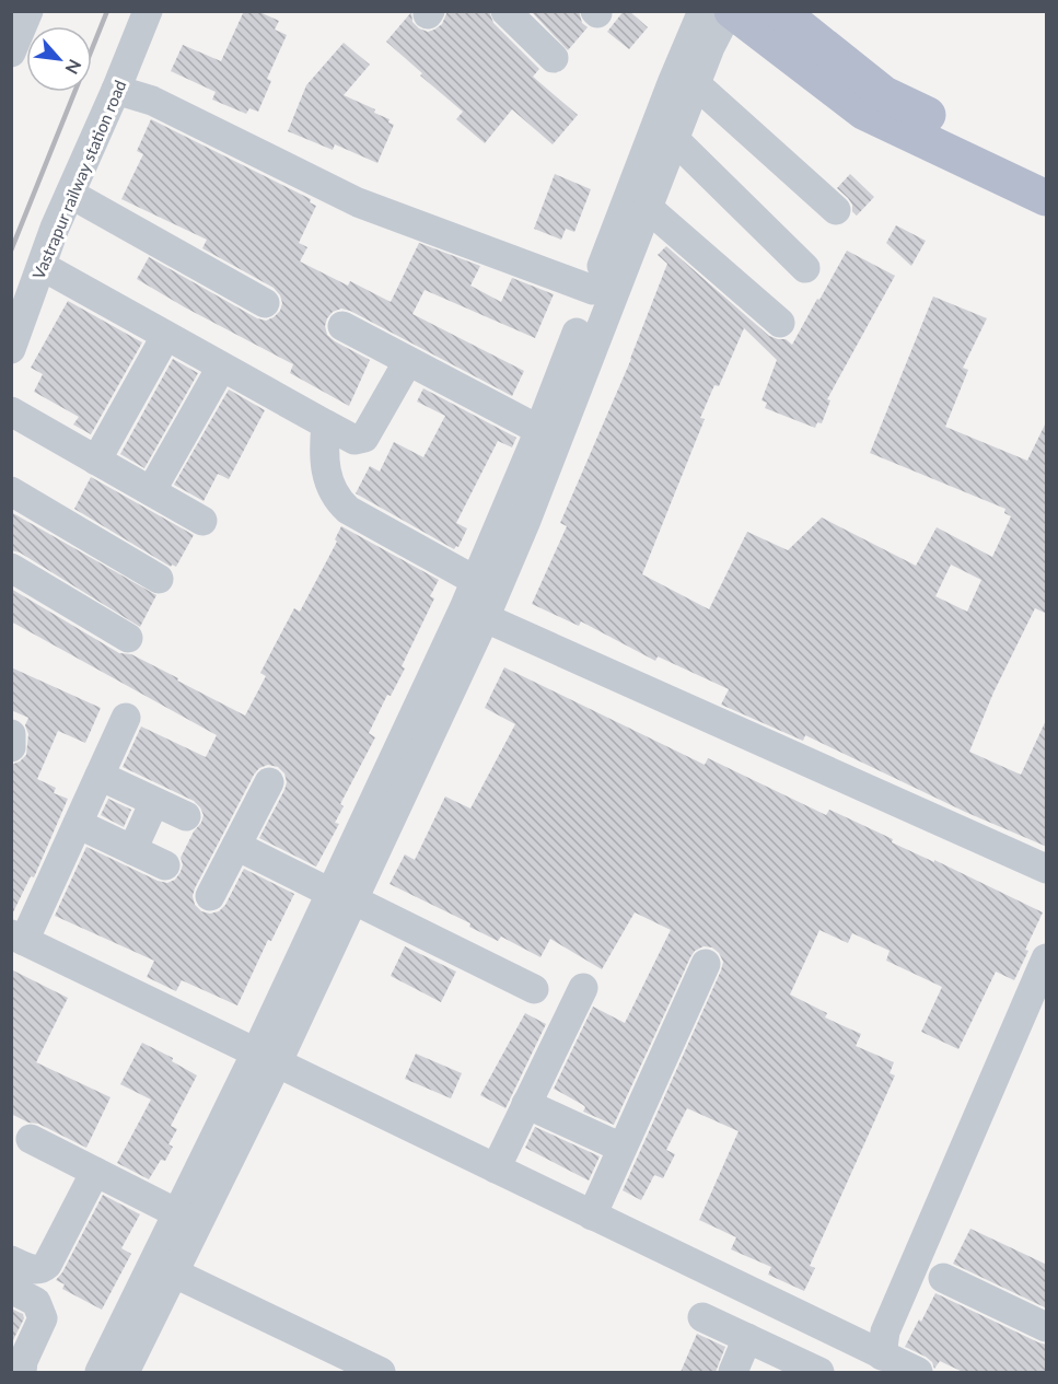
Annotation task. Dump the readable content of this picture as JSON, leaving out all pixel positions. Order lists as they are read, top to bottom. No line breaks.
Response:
{"streets":{"street":["Vastrapur railway station road"]},"north":"bottom right"}
